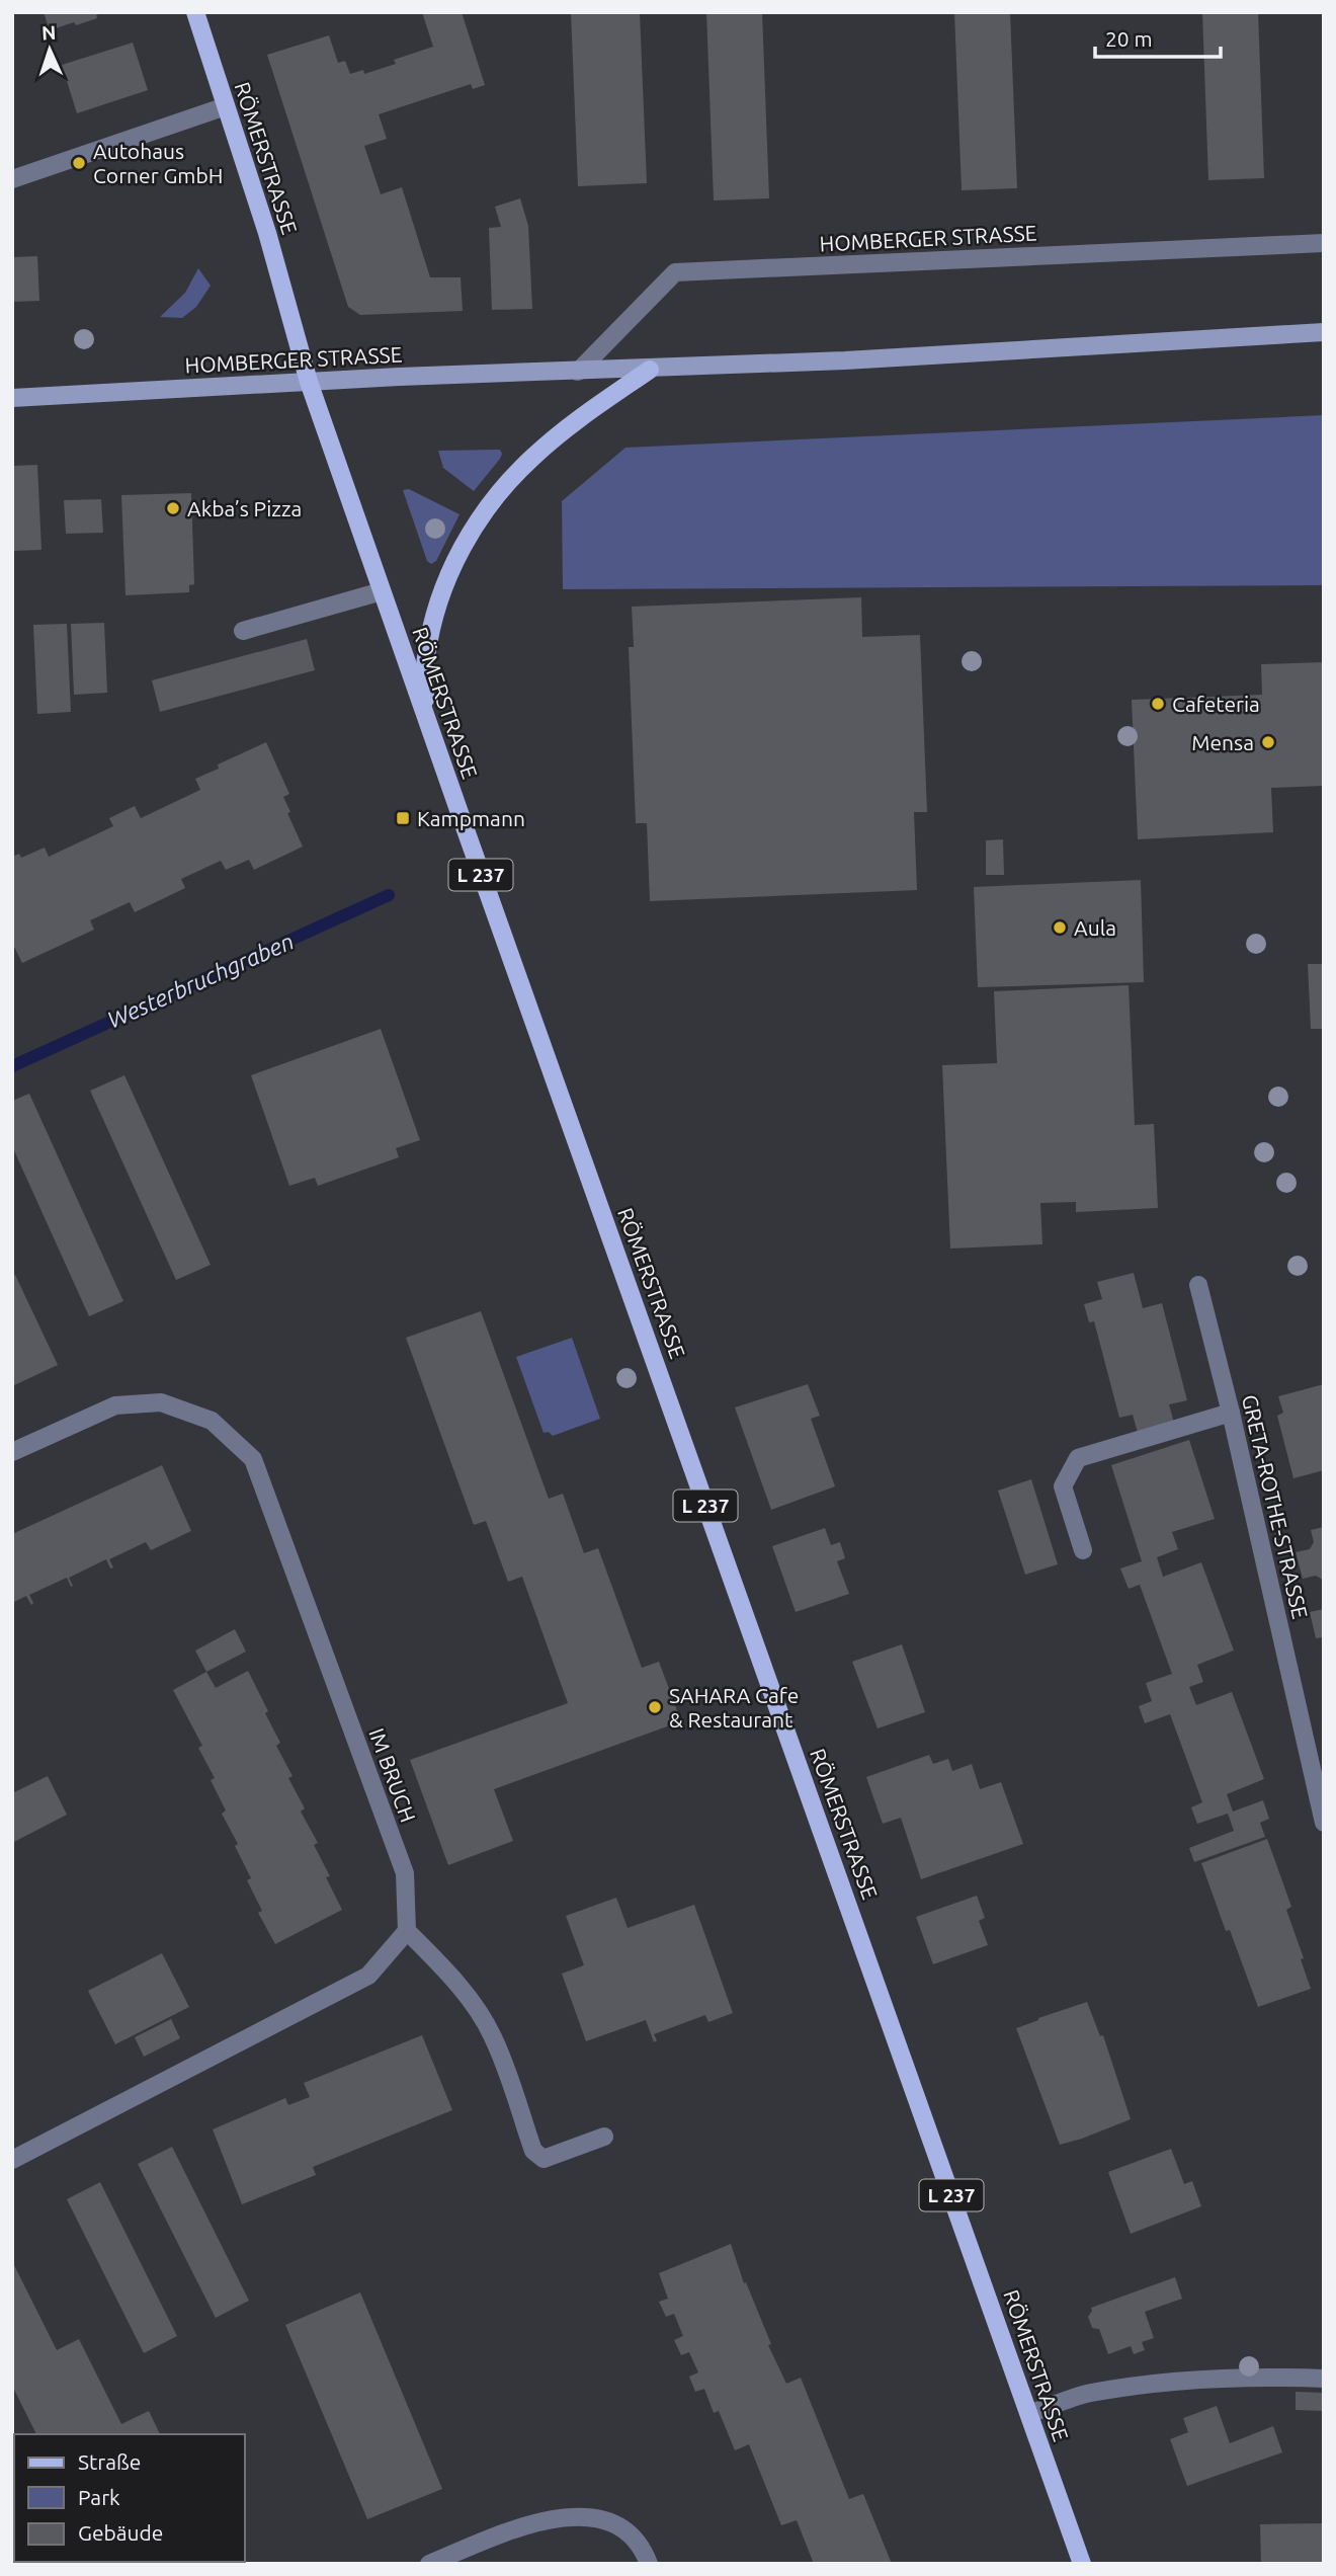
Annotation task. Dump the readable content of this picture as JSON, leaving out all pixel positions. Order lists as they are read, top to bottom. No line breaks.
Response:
{"streets":{"main road":["RÖMERSTRASSE","HOMBERGER STRASSE","L 237"],"street":["GRETA-ROTHE-STRASSE","IM BRUCH"]},"crossings":[["RÖMERSTRASSE","HOMBERGER STRASSE"]],"water":["Westerbruchgraben"],"places":{"other":["Autohaus Corner GmbH","Akba’s Pizza","Cafeteria","Mensa","Aula","SAHARA Cafe & Restaurant"],"transit":["Kampmann"]},"legend":["Straße","Park","Gebäude"],"scale_bar":"20 m","north":"top"}
